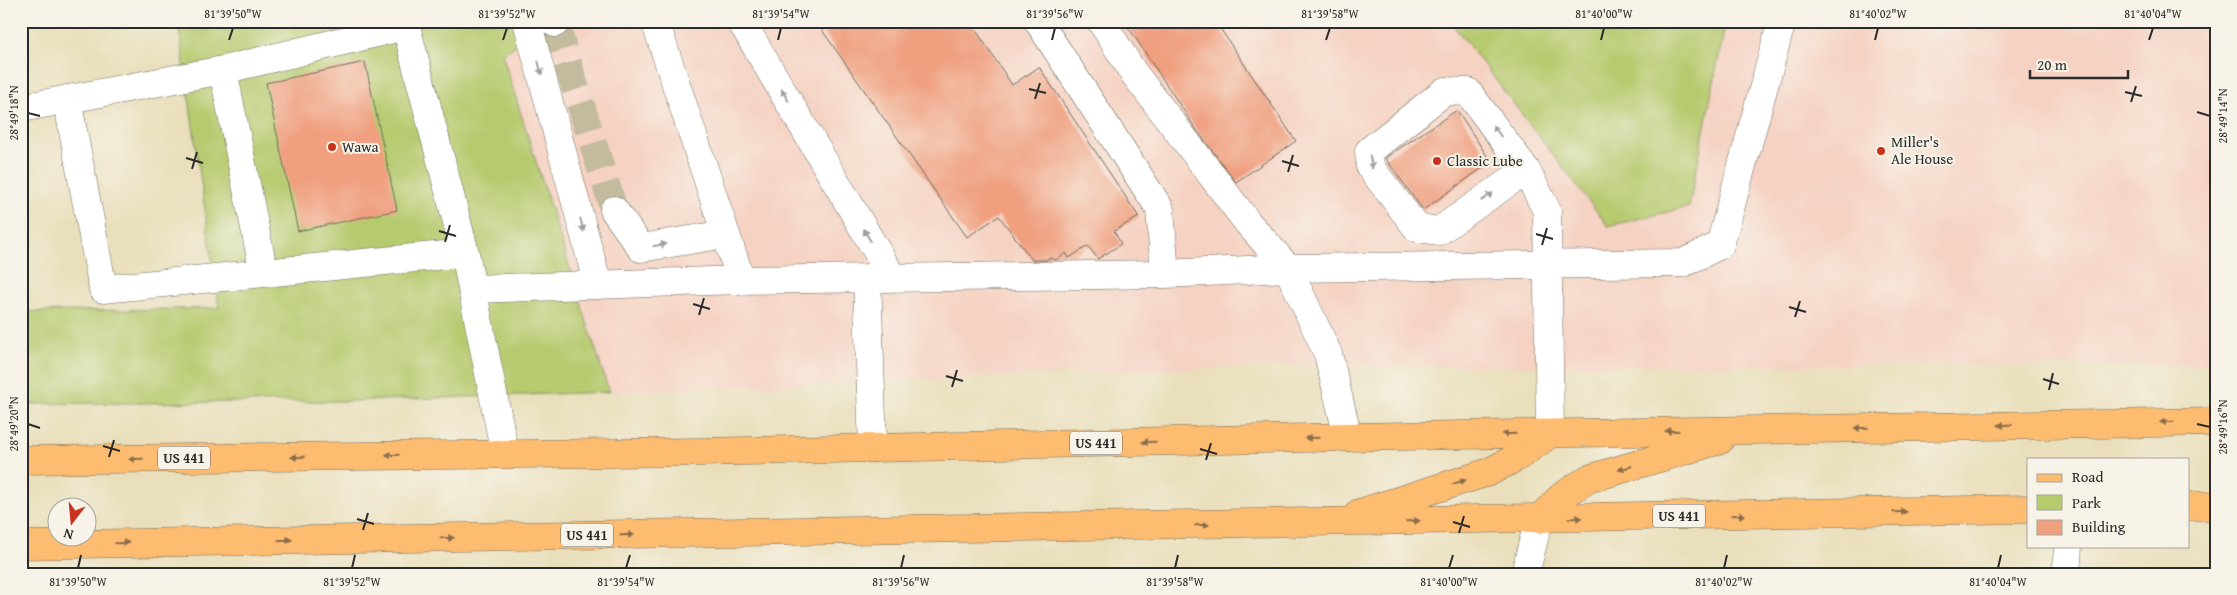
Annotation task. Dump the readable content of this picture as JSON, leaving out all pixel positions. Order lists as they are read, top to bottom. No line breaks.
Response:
{"streets":{"main road":["US 441"]},"places":["Wawa","Miller's Ale House","Classic Lube"],"legend":["Road","Park","Building"],"scale_bar":"20 m","north":"bottom","coordinates":["81°39'50\"W","81°39'52\"W","81°39'54\"W","81°39'56\"W","81°39'58\"W","81°40'00\"W","81°40'02\"W","81°40'04\"W","28°49'18\"N","28°49'14\"N","28°49'20\"N","28°49'16\"N"]}
